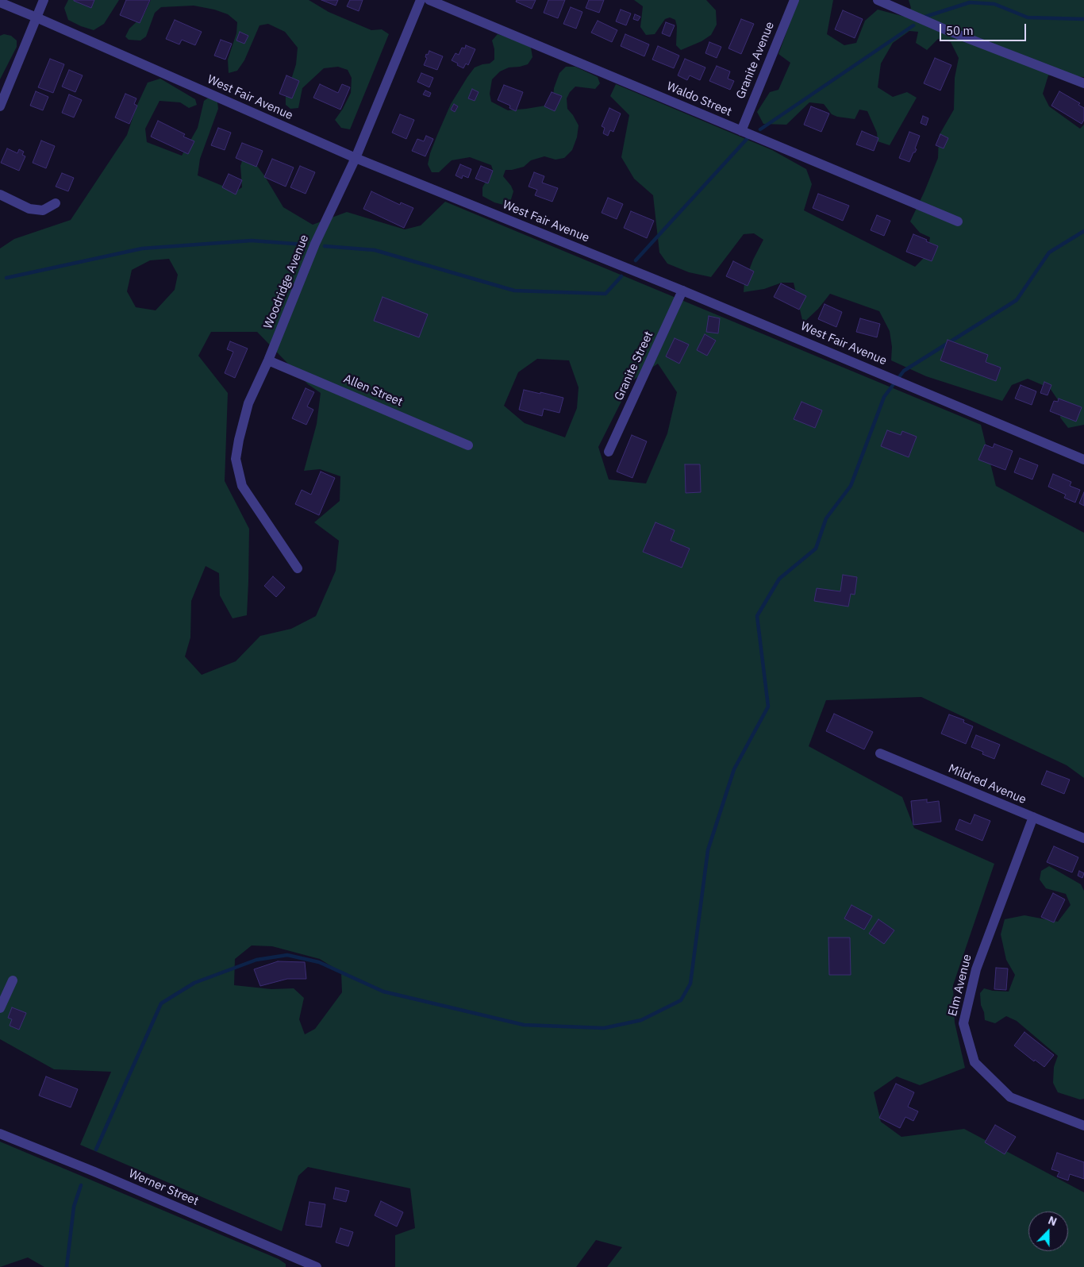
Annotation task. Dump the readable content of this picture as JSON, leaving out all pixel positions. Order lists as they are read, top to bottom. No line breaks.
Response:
{"streets":{"street":["Granite Avenue","West Fair Avenue","Waldo Street","Woodridge Avenue","Granite Street","Allen Street","Mildred Avenue","Elm Avenue","Werner Street"]},"crossings":[["Granite Avenue","Waldo Street"],["West Fair Avenue","Woodridge Avenue"],["West Fair Avenue","Granite Street"],["Woodridge Avenue","Allen Street"],["Mildred Avenue","Elm Avenue"]],"scale_bar":"50 m","north":"top"}
